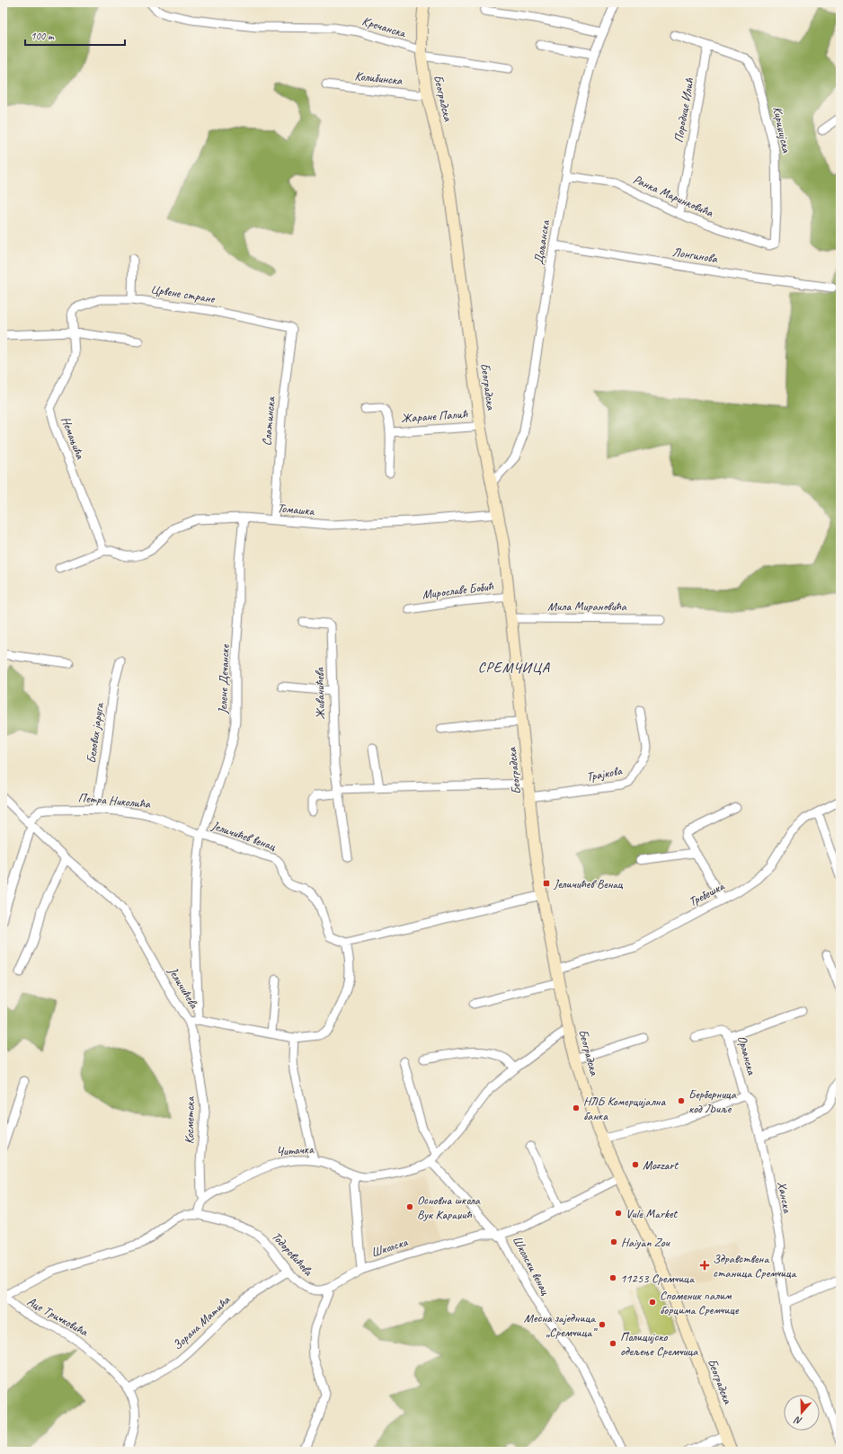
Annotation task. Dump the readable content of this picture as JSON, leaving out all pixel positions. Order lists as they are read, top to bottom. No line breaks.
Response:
{"streets":{"main road":["Београдска"],"street":["Кречанска","Колибинска","Породице Илић","Кириџијска","Ранка Маринковића","Дољанска","Лонгинова","Црвене стране","Жаране Папић","Слатинска","Немањића","Томашка","Мирославе Бобић","Мила Мирановића","Јелене Дечанске","Живанићева","Белових јаруга","Трајкова","Петра Николића","Јеличићев венац","Требешка","Јеличићева","Орланска","Косметска","Читачка","Ханска","Школска","Тодоровићева","Школски венац","Аце Тричковића","Зорана Матића"]},"crossings":[["Кречанска","Београдска"],["Колибинска","Београдска"],["Београдска","Дољанска"],["Београдска","Жаране Папић"],["Београдска","Томашка"],["Београдска","Мирославе Бобић"],["Београдска","Мила Мирановића"],["Београдска","Трајкова"],["Београдска","Требешка"],["Београдска","Читачка"],["Београдска","Школска"],["Породице Илић","Кириџијска"],["Породице Илић","Ранка Маринковића"],["Кириџијска","Ранка Маринковића"],["Ранка Маринковића","Дољанска"],["Дољанска","Лонгинова"],["Црвене стране","Слатинска"],["Црвене стране","Немањића"],["Слатинска","Томашка"],["Немањића","Томашка"],["Томашка","Јелене Дечанске"],["Јелене Дечанске","Петра Николића"],["Јелене Дечанске","Јеличићев венац"],["Белових јаруга","Петра Николића"],["Петра Николића","Јеличићев венац"],["Петра Николића","Јеличићева"],["Јеличићев венац","Јеличићева"],["Јеличићева","Косметска"],["Орланска","Ханска"],["Косметска","Читачка"],["Читачка","Школски венац"],["Школска","Тодоровићева"],["Школска","Школски венац"],["Тодоровићева","Зорана Матића"],["Аце Тричковића","Зорана Матића"]],"districts":["СРЕМЧИЦА"],"places":{"transit":["Јеличићев Венац"],"other":["Берберница код Љиље","НЛБ Комерцијална банка","Mozzart","Основна школа Вук Караџић","Vule Market","Haiyan Zou","11253 Сремчица","Споменик палим борцима Сремчице","Месна заједница „Сремчица”","Полицијско одељење Сремчица"],"health":["Здравствена станица Сремчица"]},"scale_bar":"100 m","north":"bottom"}
